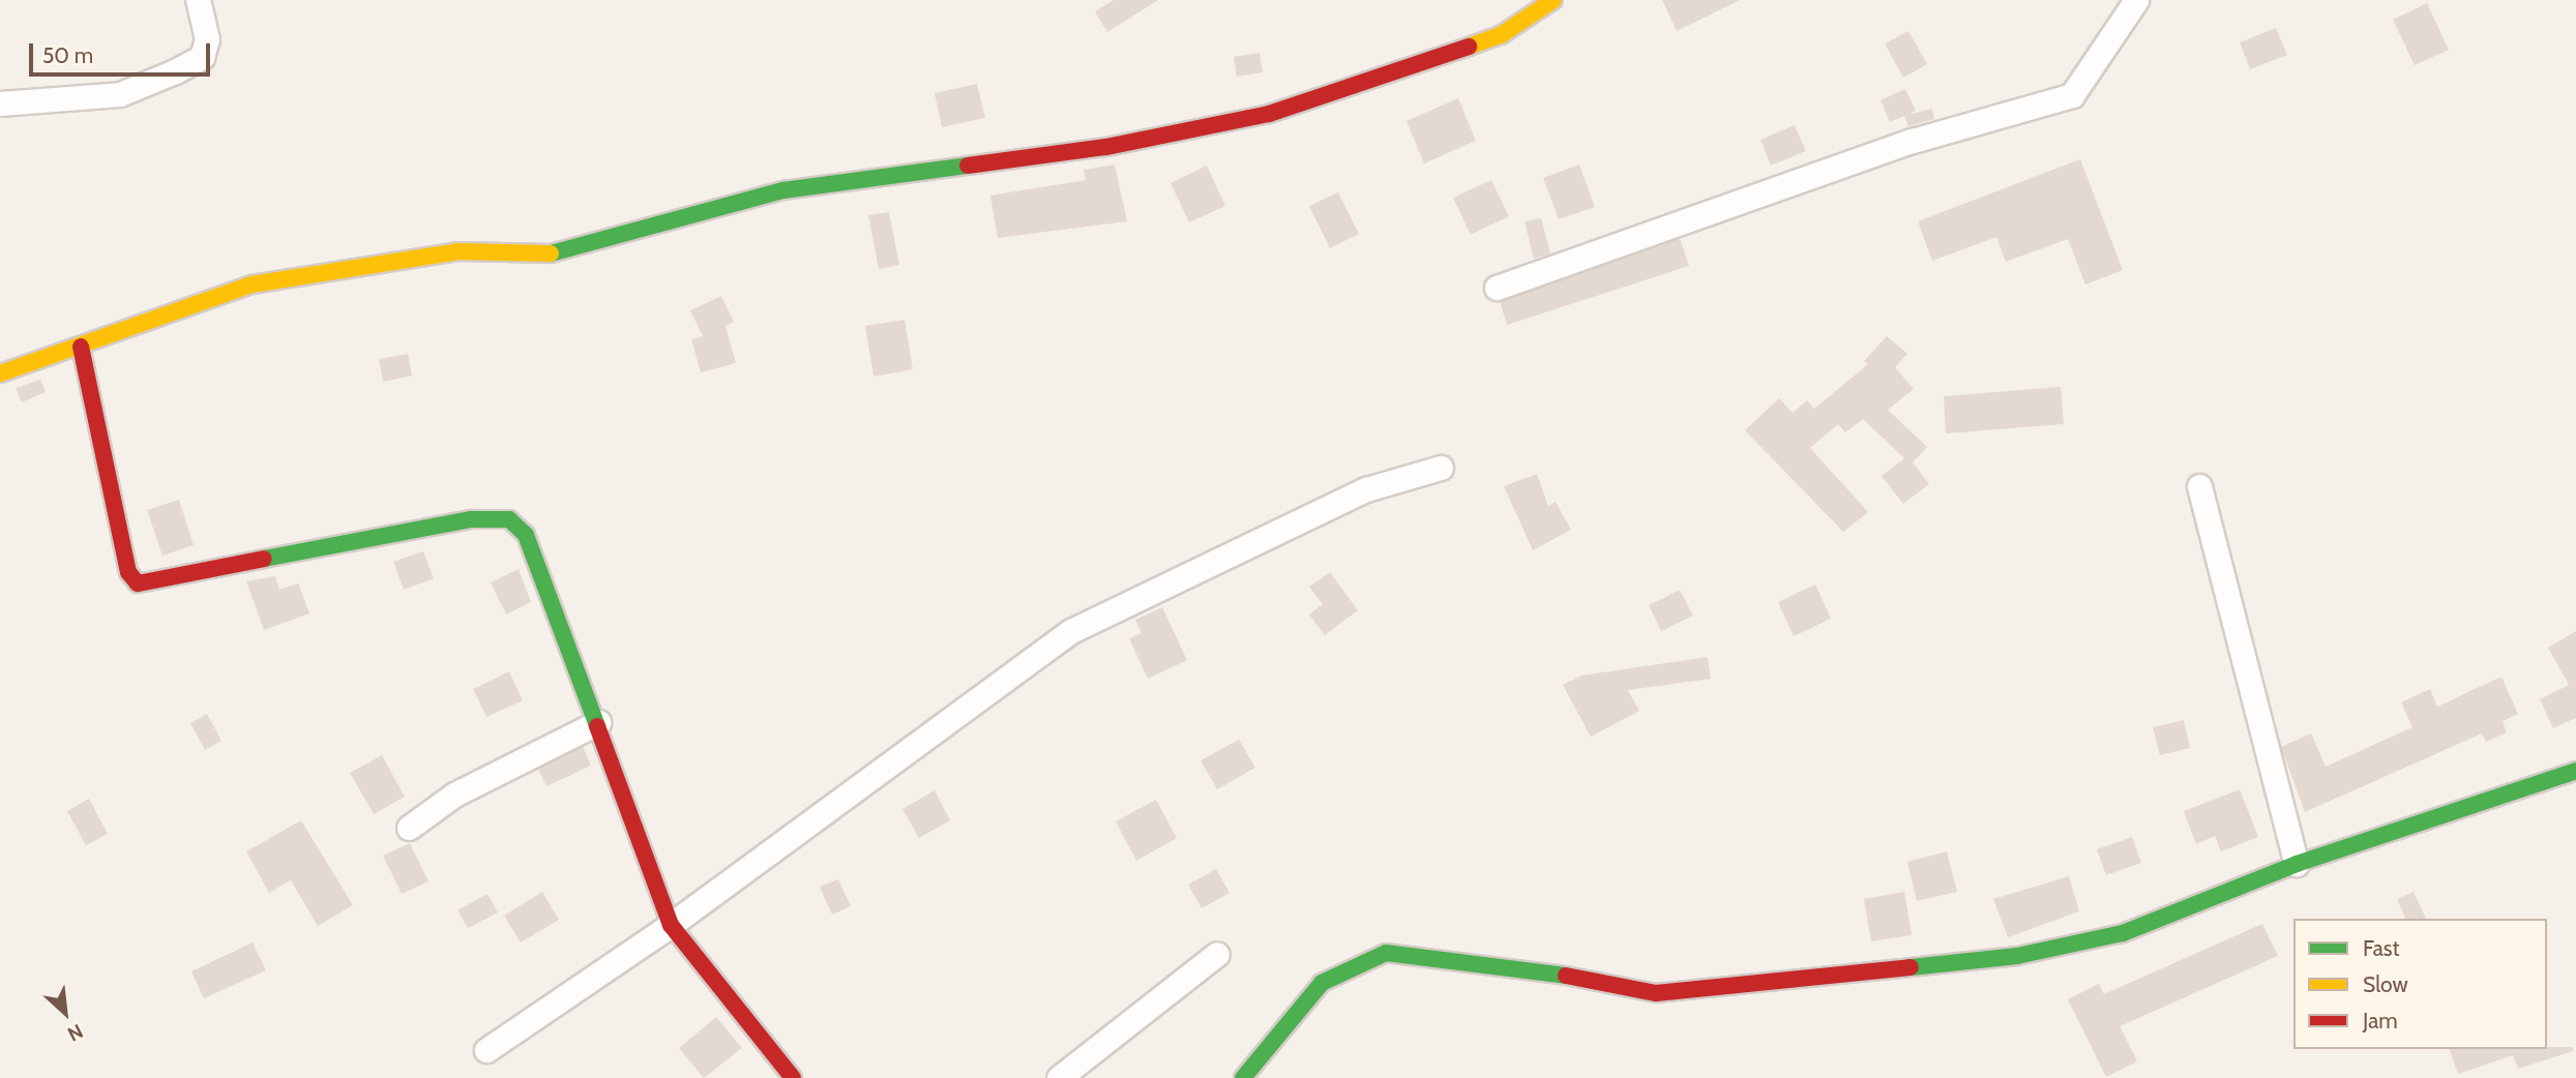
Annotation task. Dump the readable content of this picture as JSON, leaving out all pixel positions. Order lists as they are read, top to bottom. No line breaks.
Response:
{"legend":["Fast","Slow","Jam"],"scale_bar":"50 m","north":"bottom right"}
